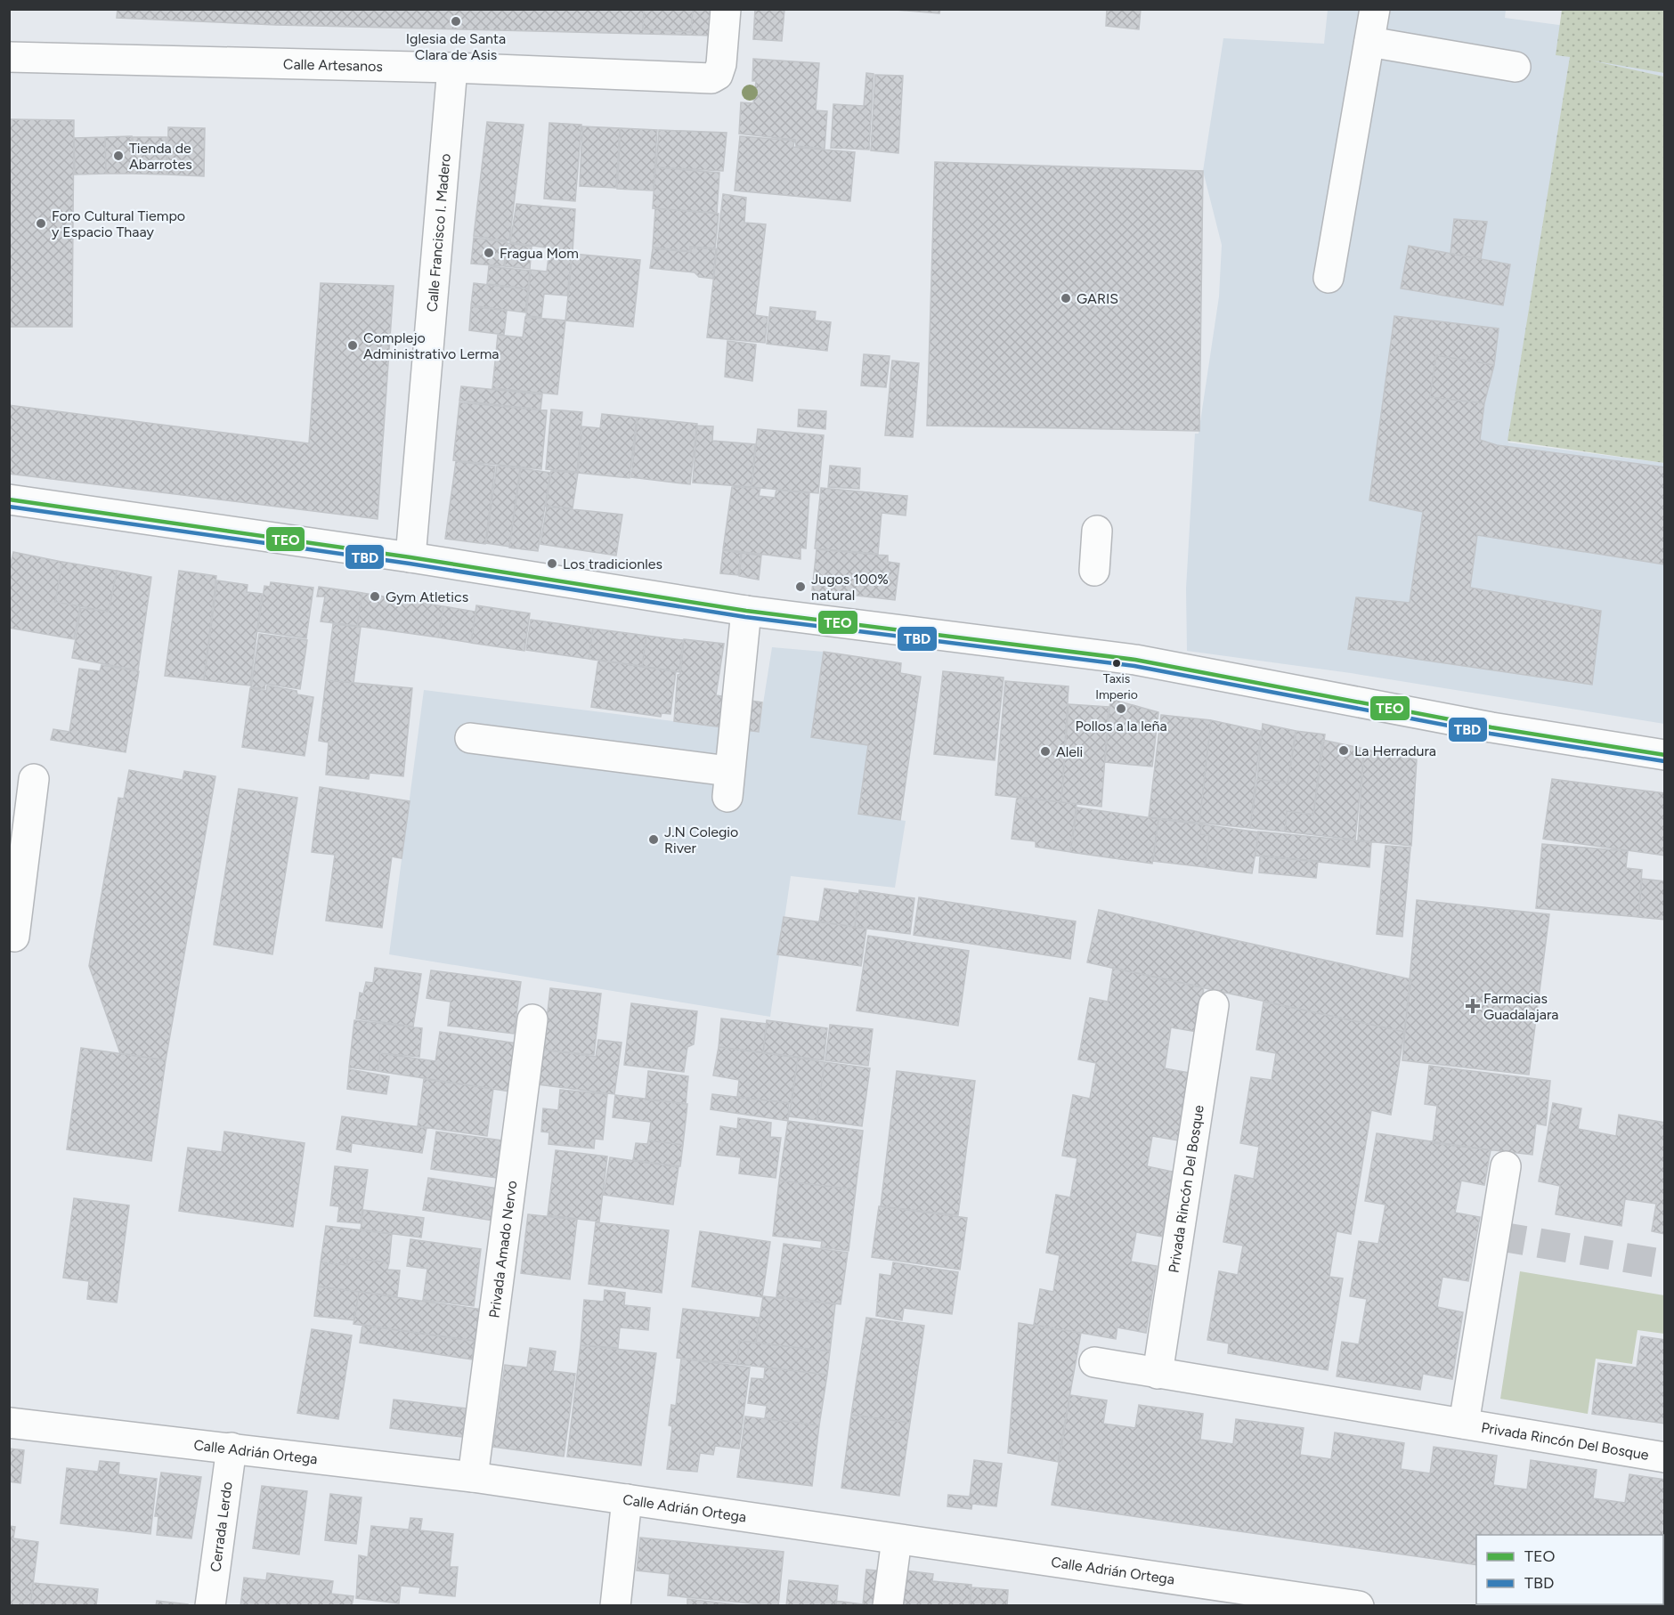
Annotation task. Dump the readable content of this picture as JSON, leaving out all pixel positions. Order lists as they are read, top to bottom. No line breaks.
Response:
{"streets":{"street":["Calle Artesanos","Calle Francisco I. Madero","Privada Rincón Del Bosque","Privada Amado Nervo","Calle Adrián Ortega","Cerrada Lerdo"]},"crossings":[["Calle Artesanos","Calle Francisco I. Madero"],["Privada Amado Nervo","Calle Adrián Ortega"],["Calle Adrián Ortega","Cerrada Lerdo"]],"places":{"other":["Iglesia de Santa Clara de Asis","Tienda de Abarrotes","Foro Cultural Tiempo y Espacio Thaay","Fragua Mom","GARIS","Complejo Administrativo Lerma","Los tradicionles","Jugos 100% natural","Gym Atletics","Taxis Imperio","Pollos a la leña","La Herradura","Aleli","J.N Colegio River"],"health":["Farmacias Guadalajara"]},"lines":["transit line TEO","transit line TBD"],"legend":["TEO","TBD"]}
